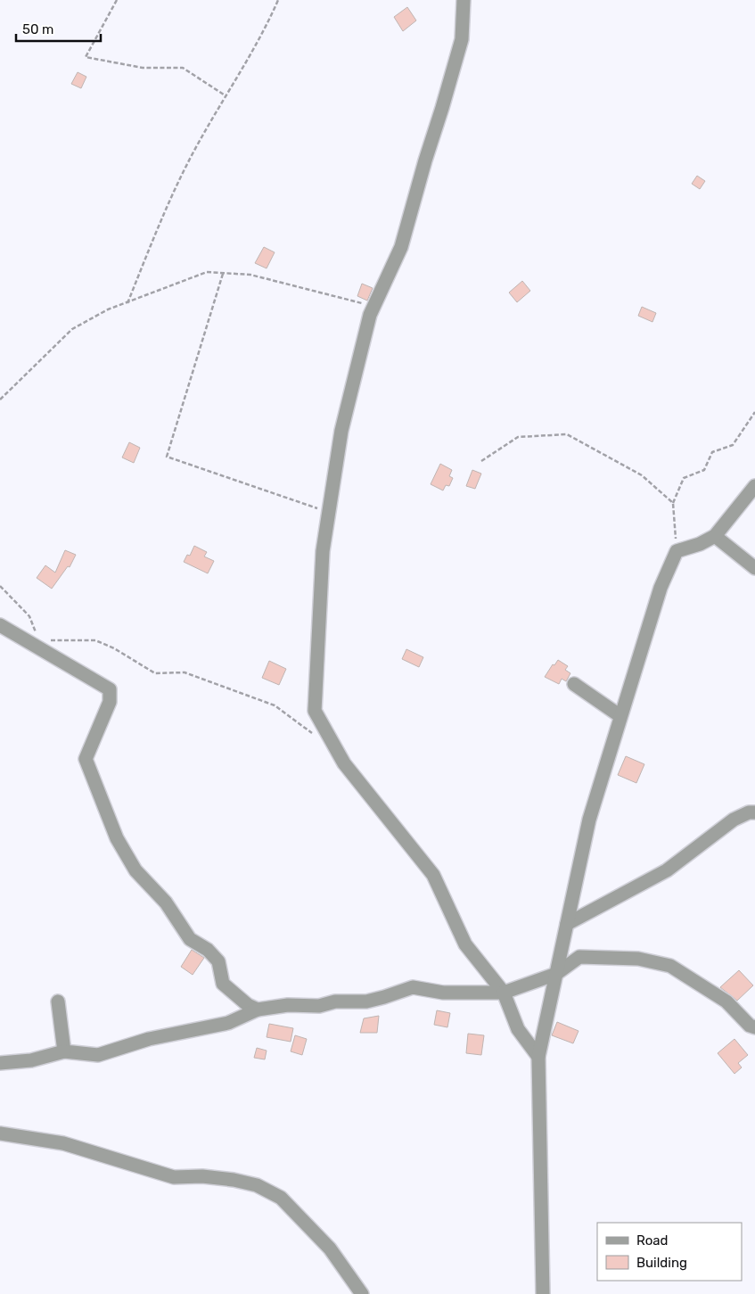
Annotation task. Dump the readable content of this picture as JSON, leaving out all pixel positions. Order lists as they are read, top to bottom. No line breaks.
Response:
{"legend":["Road","Building"],"scale_bar":"50 m"}
